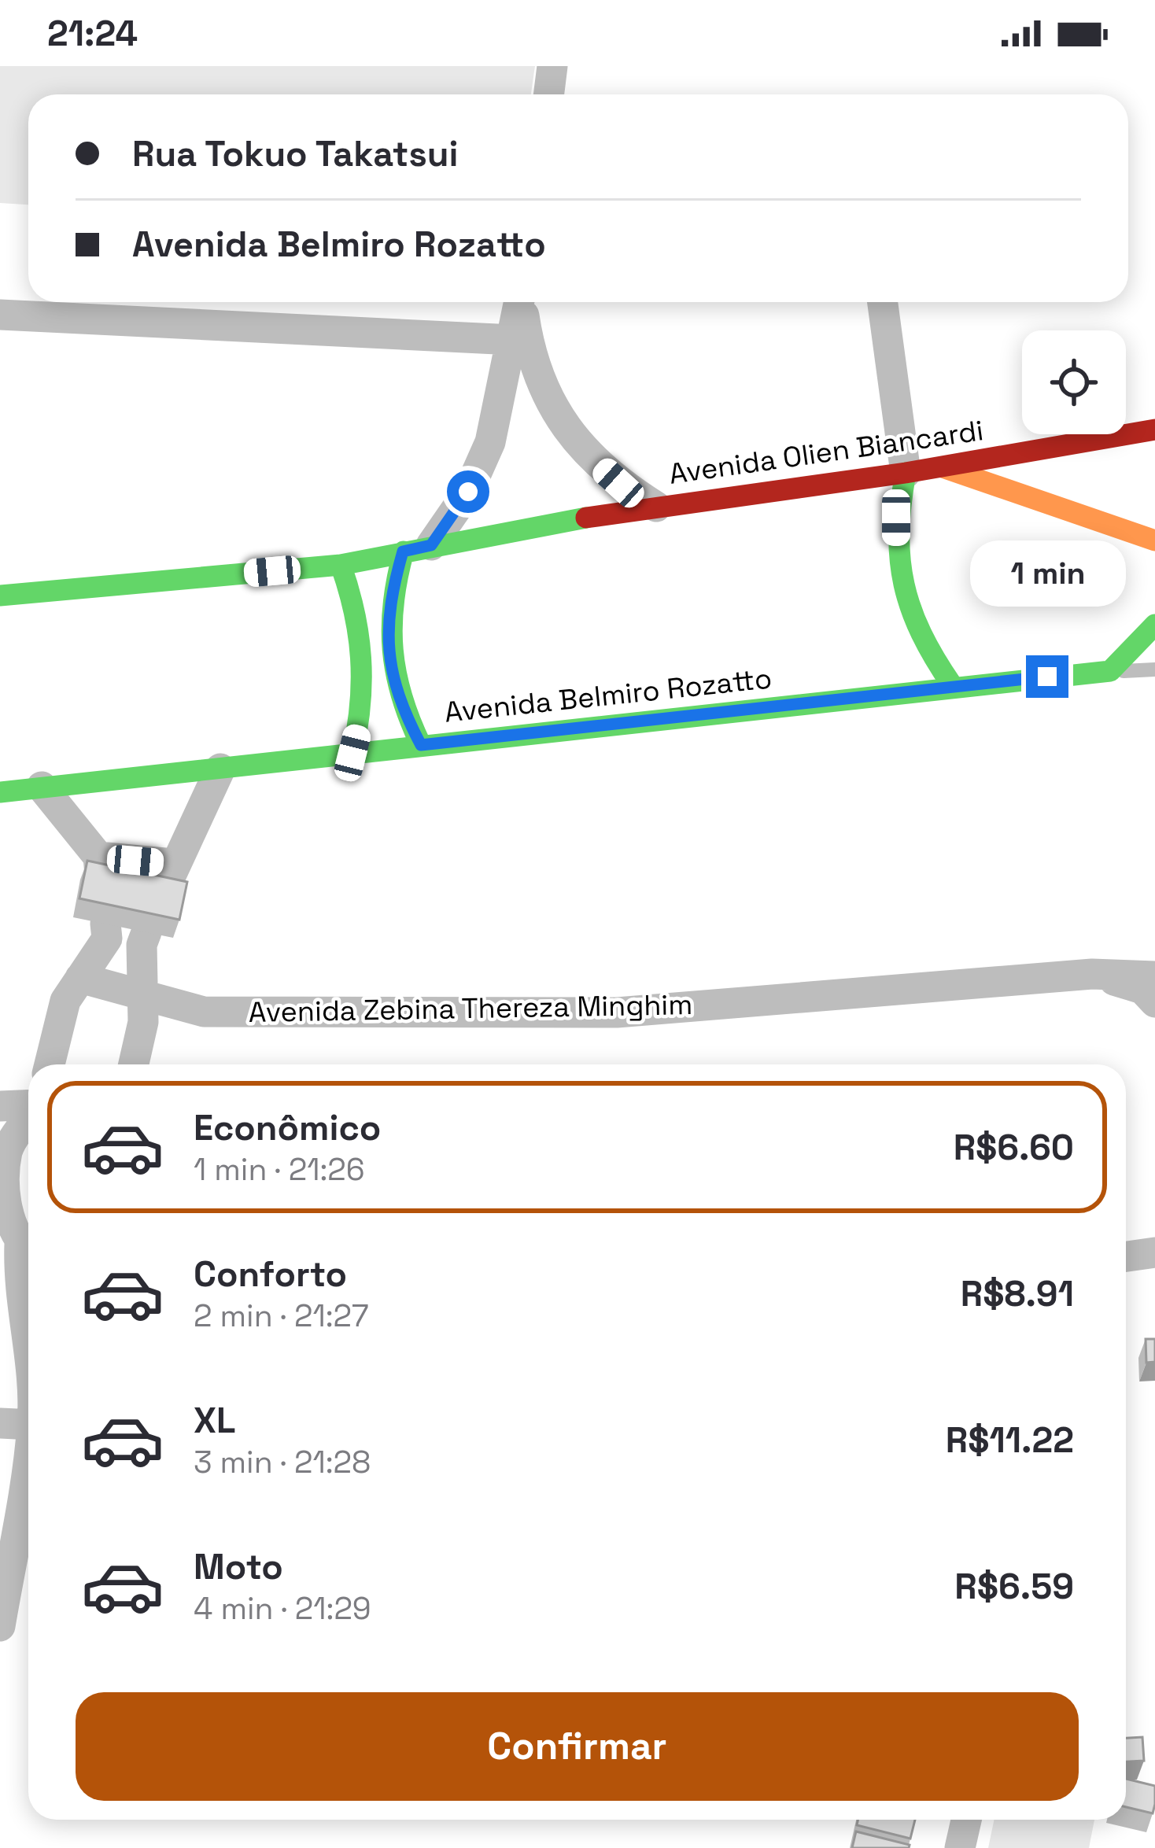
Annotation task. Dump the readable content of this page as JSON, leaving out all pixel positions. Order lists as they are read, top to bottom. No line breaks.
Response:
{"streets":{"street":["Avenida Olien Biancardi","Avenida Belmiro Rozatto","Avenida Zebina Thereza Minghim"]},"page":{"status":"21:24","banner":["Rua Tokuo Takatsui","Avenida Belmiro Rozatto"],"bubble":"1 min","list":[{"name":"Econômico","note":"1 min · 21:26","value":"R$6.60"},{"name":"Conforto","note":"2 min · 21:27","value":"R$8.91"},{"name":"XL","note":"3 min · 21:28","value":"R$11.22"},{"name":"Moto","note":"4 min · 21:29","value":"R$6.59"}],"buttons":"Confirmar"}}
